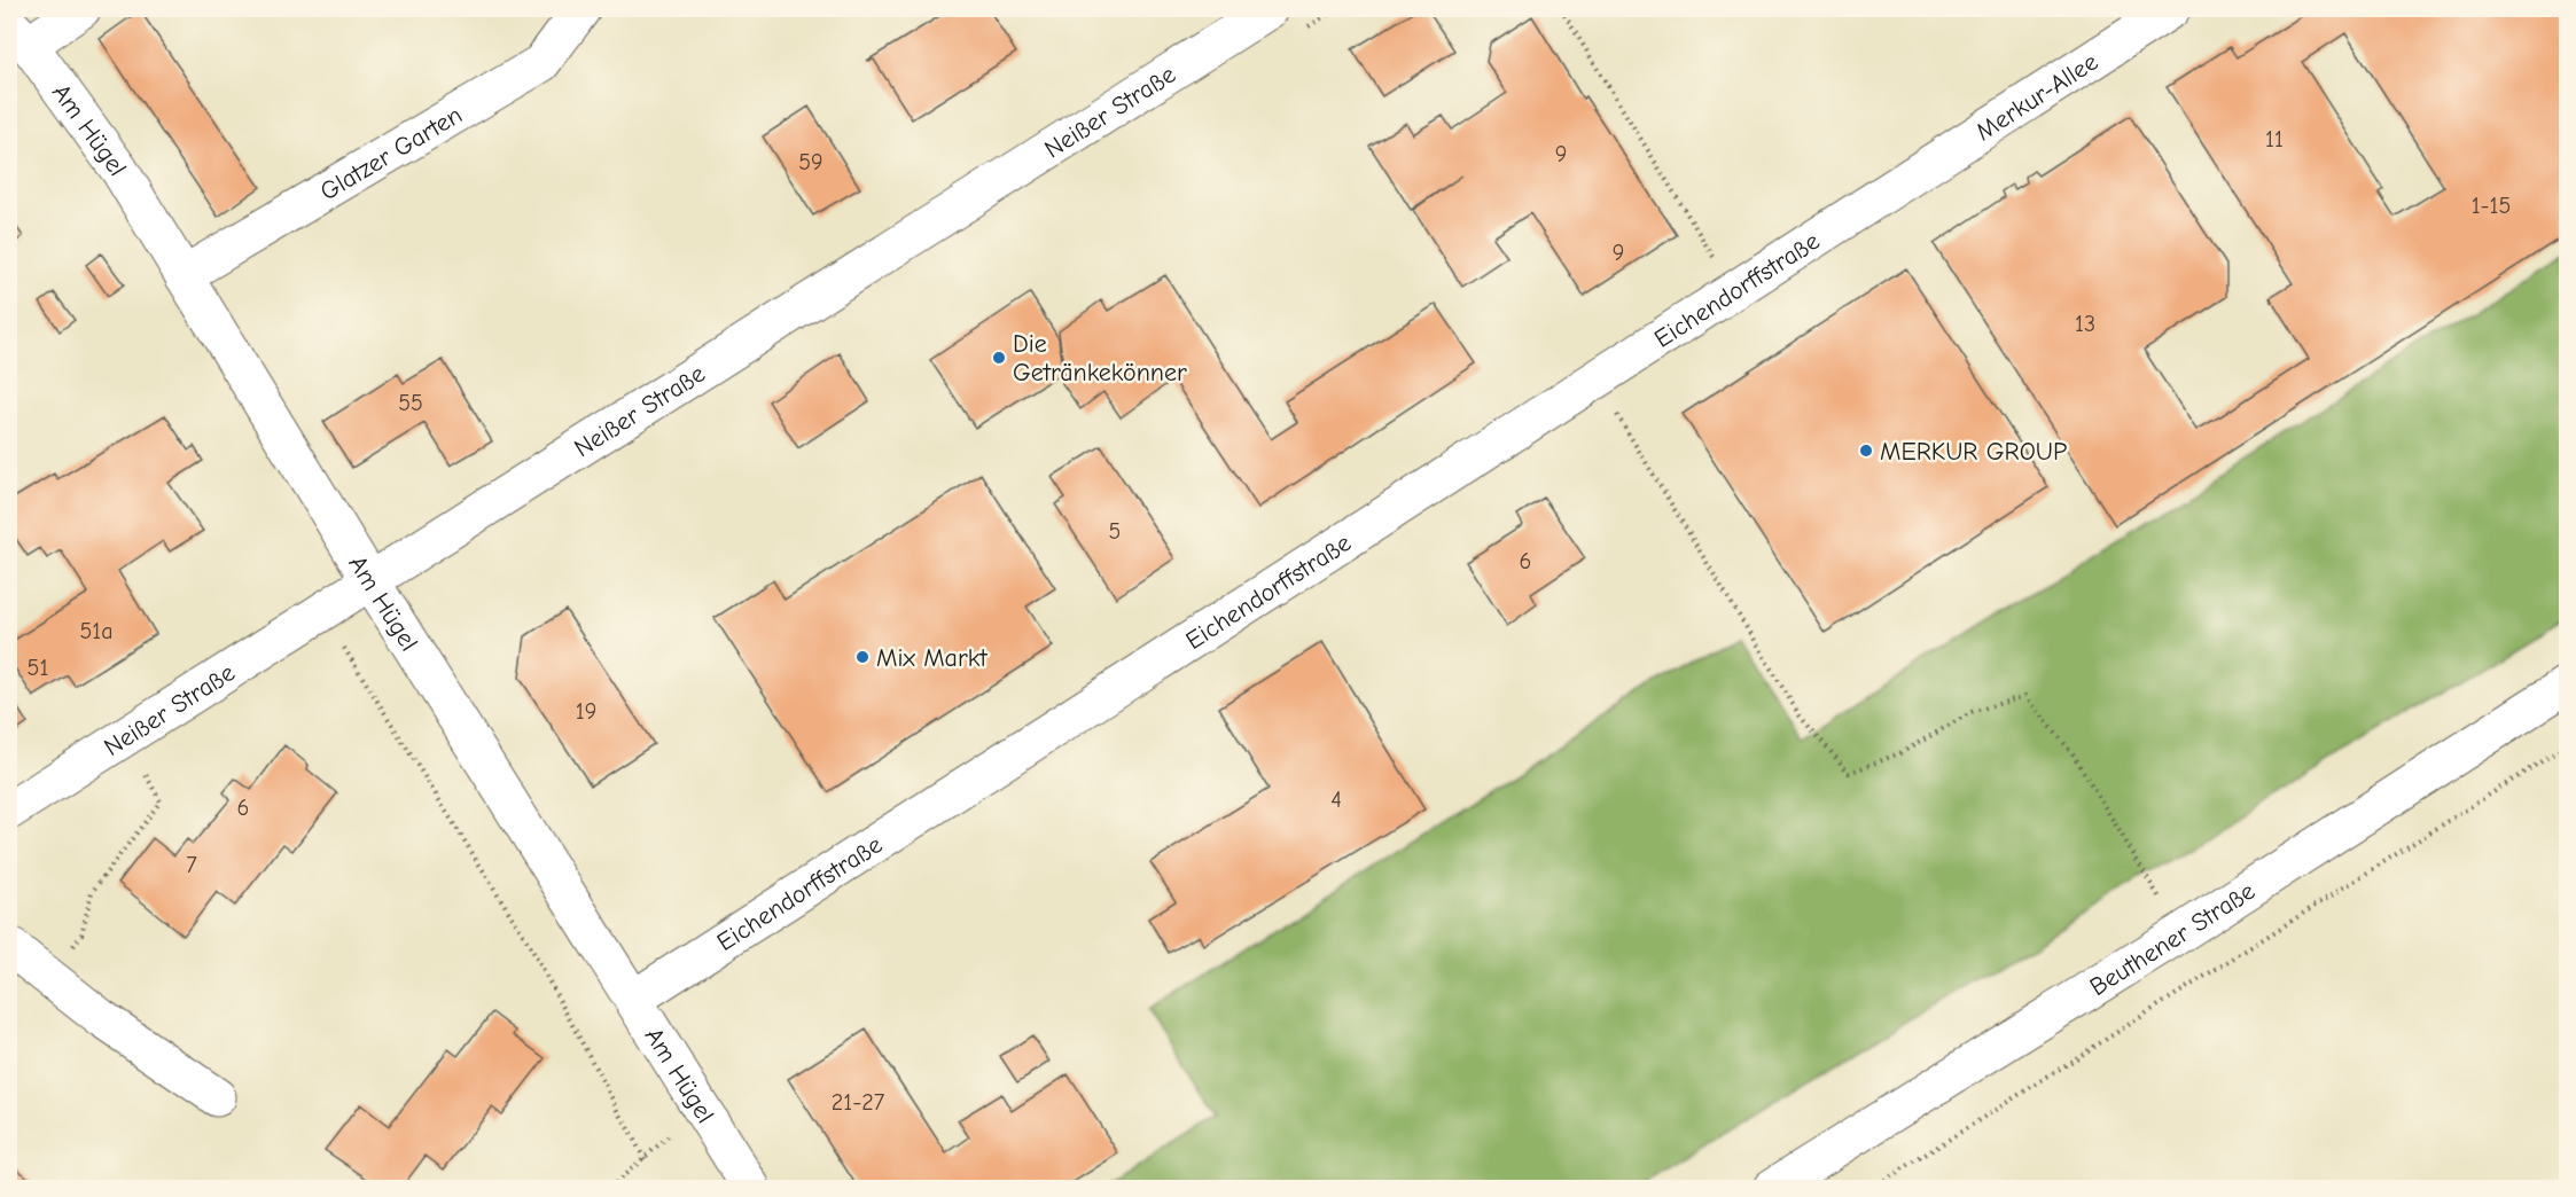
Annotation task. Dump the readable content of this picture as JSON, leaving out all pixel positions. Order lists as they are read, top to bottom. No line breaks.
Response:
{"streets":{"street":["Merkur-Allee","Neißer Straße","Am Hügel","Glatzer Garten","Eichendorffstraße","Beuthener Straße"]},"crossings":[["Merkur-Allee","Eichendorffstraße"],["Neißer Straße","Am Hügel"],["Am Hügel","Glatzer Garten"],["Am Hügel","Eichendorffstraße"]],"places":["Die Getränkekönner","MERKUR GROUP","Mix Markt"],"house_numbers":["11","9","59","1-15","9","13","55","5","6","51a","51","19","4","6","7","21-27"]}
